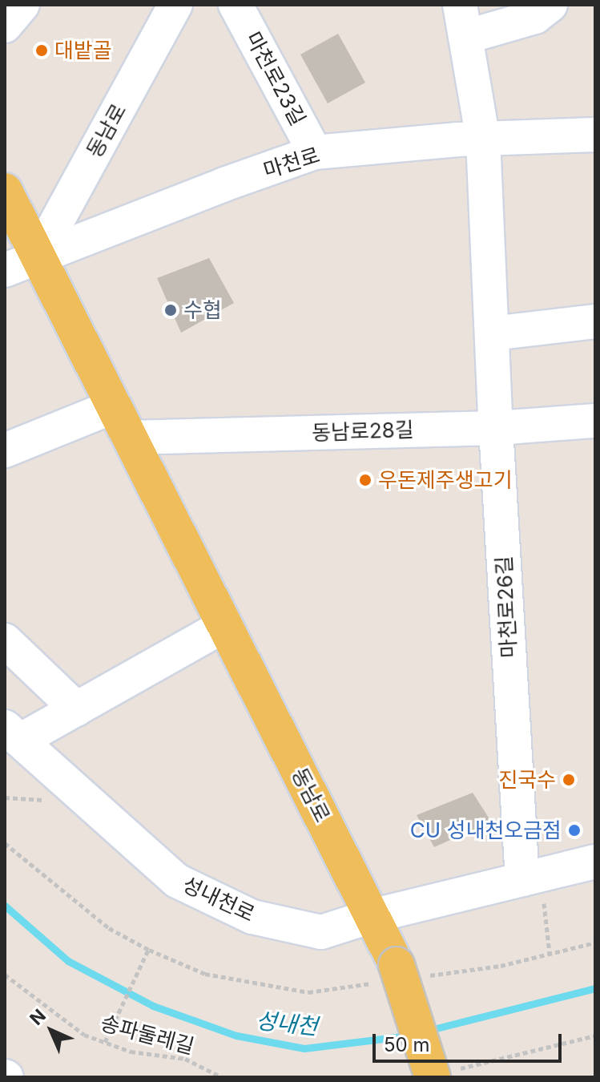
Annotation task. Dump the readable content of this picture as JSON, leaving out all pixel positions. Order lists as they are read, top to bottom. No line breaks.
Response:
{"streets":{"main road":["동남로"],"street":["마천로23길","마천로","동남로28길","마천로26길","성내천로"],"path":["송파둘레길"]},"crossings":[["마천로23길","마천로"],["동남로","마천로"],["동남로","동남로28길"],["동남로","성내천로"],["마천로","마천로26길"],["동남로28길","마천로26길"],["마천로26길","성내천로"]],"water":["성내천"],"places":["대밭골","수협","우돈제주생고기","진국수","CU 성내천오금점"],"scale_bar":"50 m","north":"top left"}
